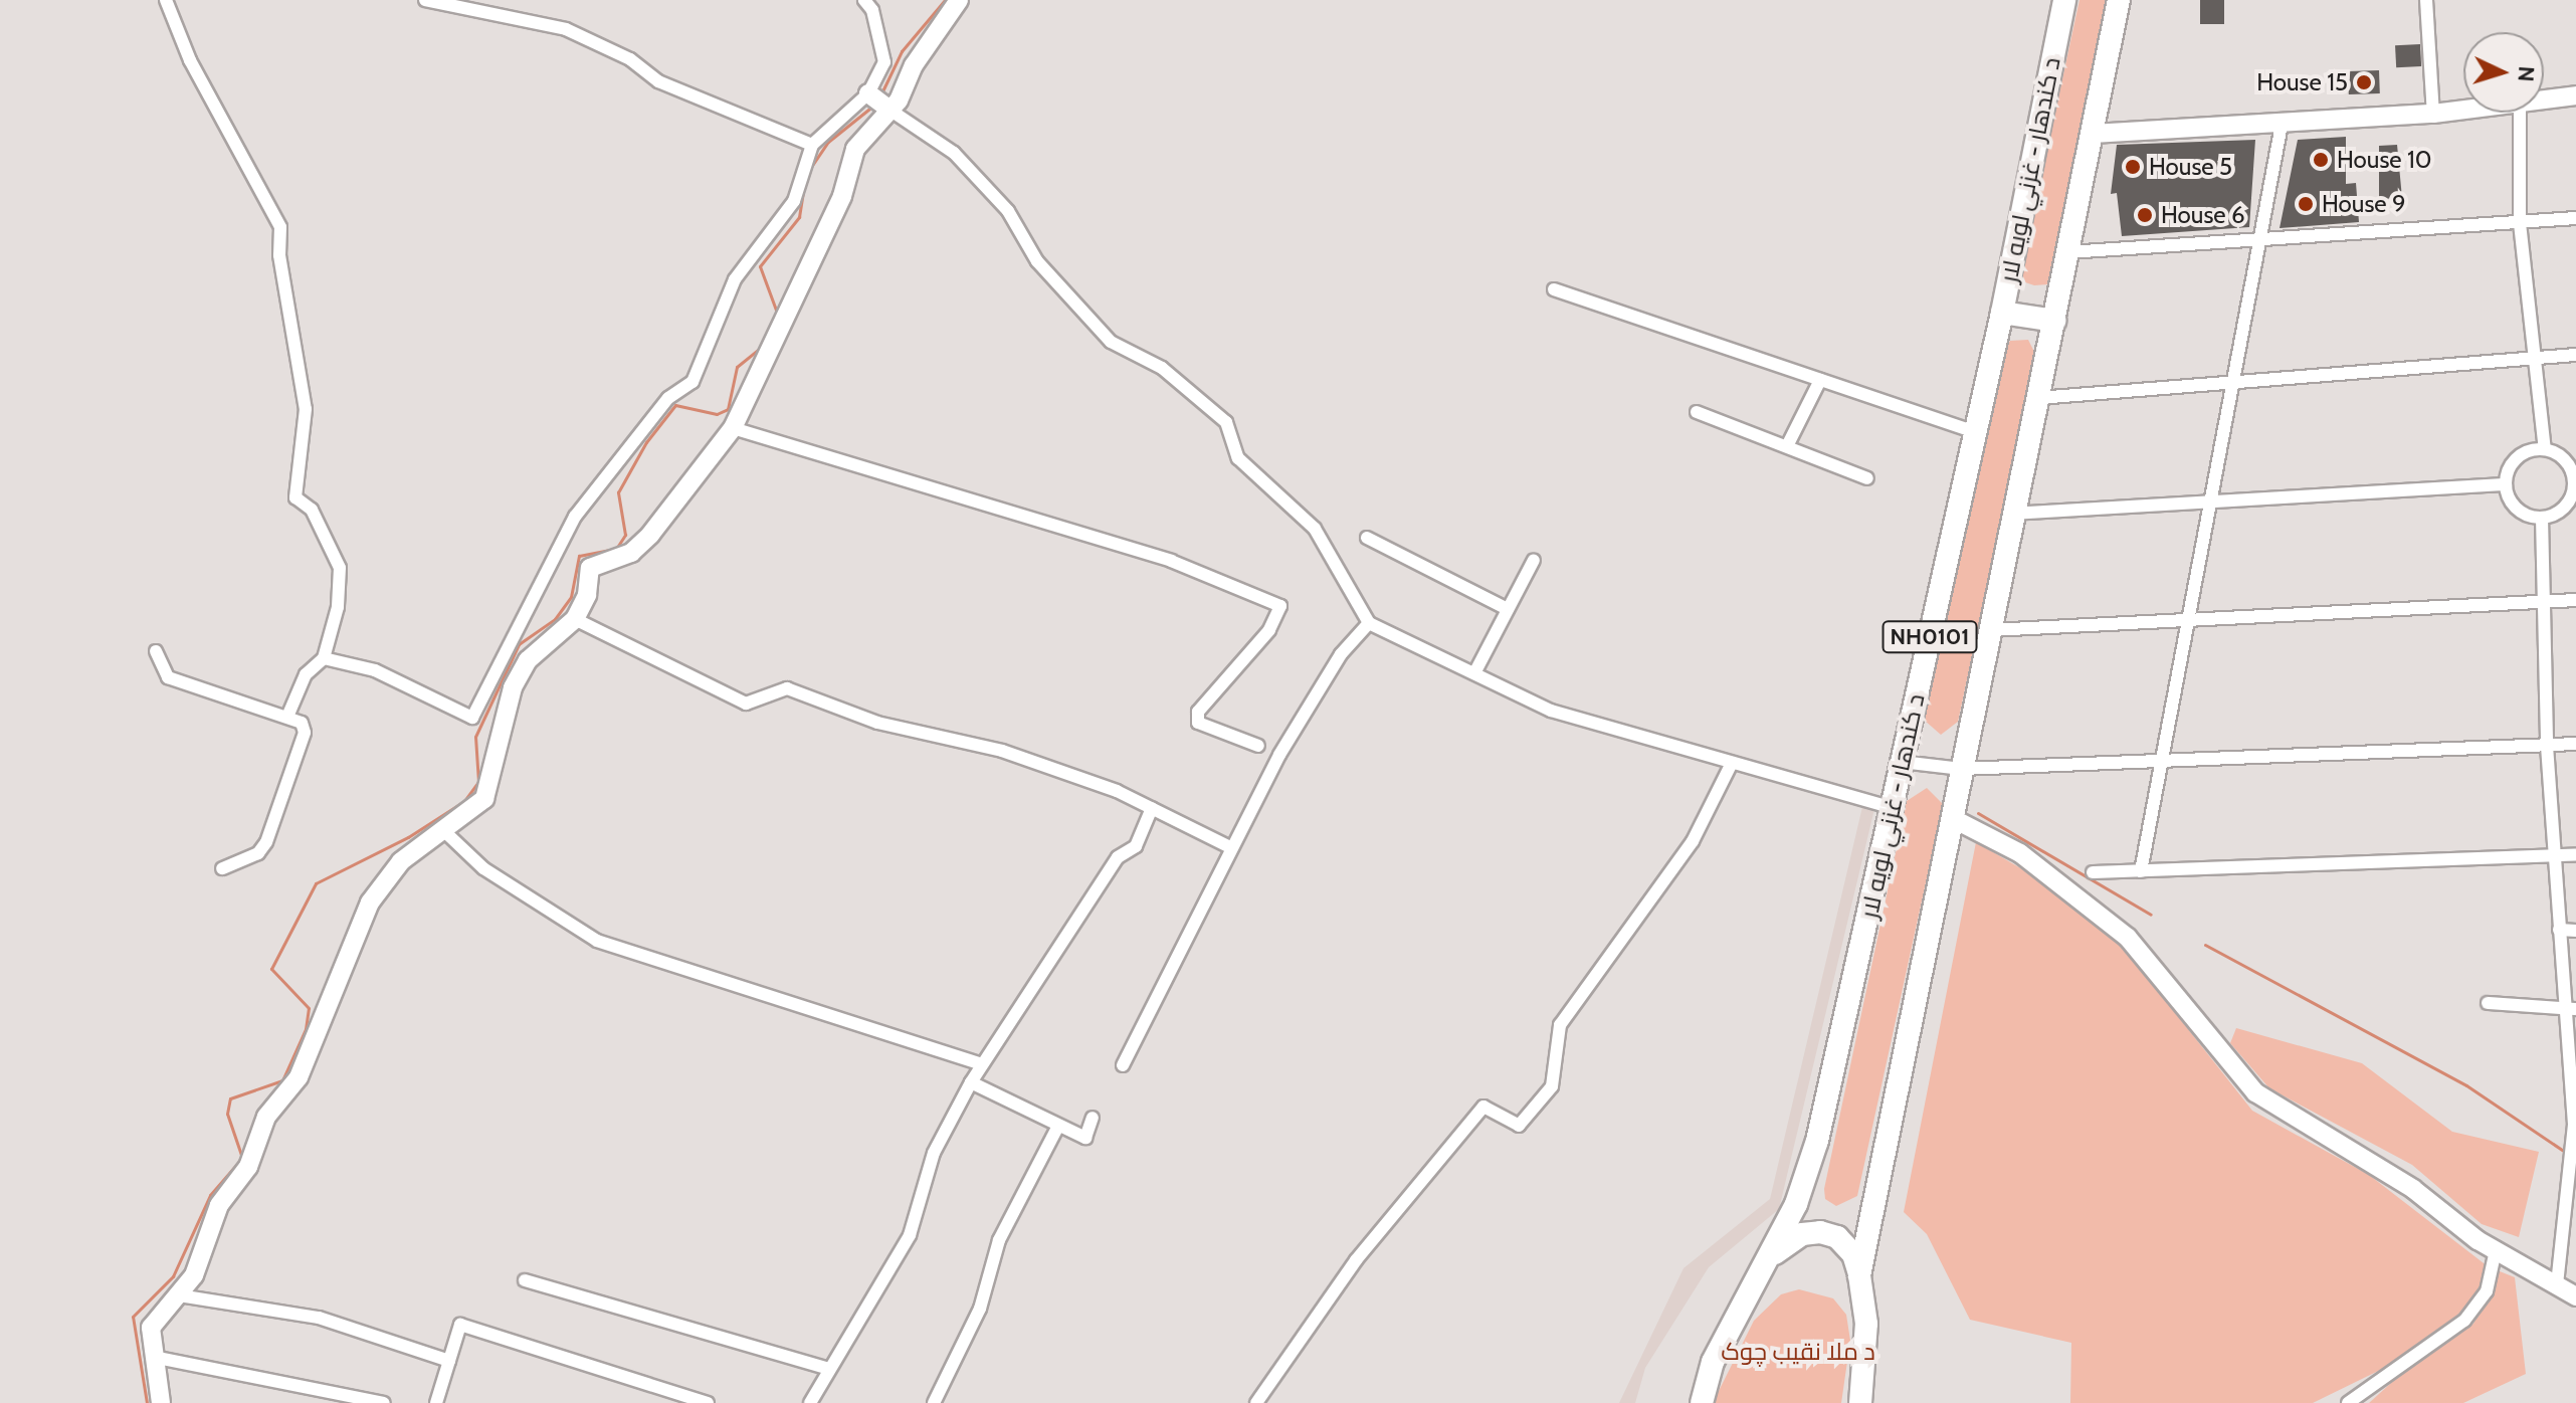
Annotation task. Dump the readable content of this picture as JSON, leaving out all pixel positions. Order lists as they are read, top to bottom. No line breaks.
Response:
{"streets":{"highway":["د کندهار - غزني لويه لار","NH0101"]},"crossings":[["د کندهار - غزني لويه لار","NH0101"]],"parks":["د ملا نقيب چوک"],"places":["House 15","House 10","House 5","House 9","House 6"],"north":"right"}
